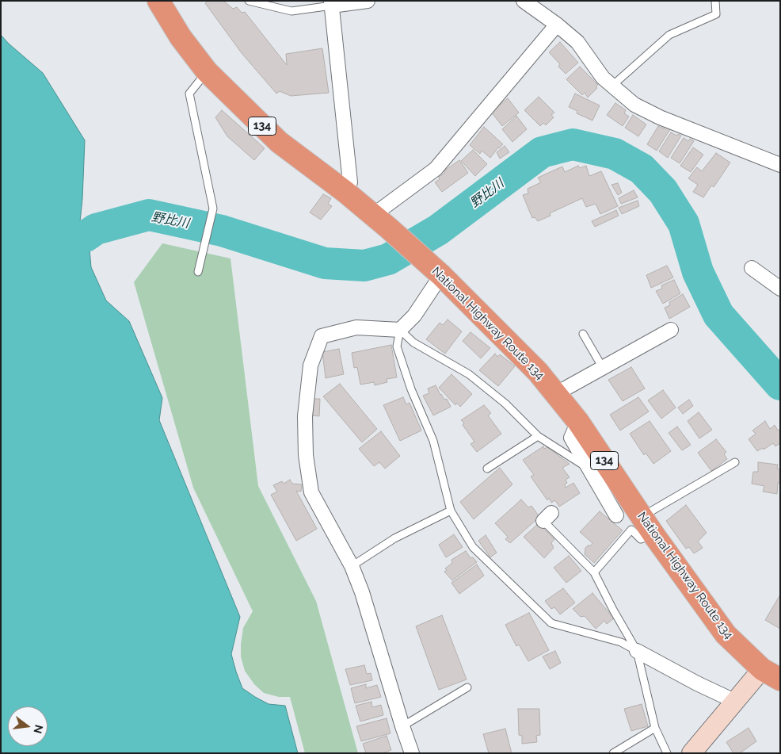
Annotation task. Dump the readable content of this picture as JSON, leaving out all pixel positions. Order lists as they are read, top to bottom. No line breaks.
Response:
{"streets":{"highway":["134","National Highway Route 134"]},"water":["野比川"],"north":"right"}
